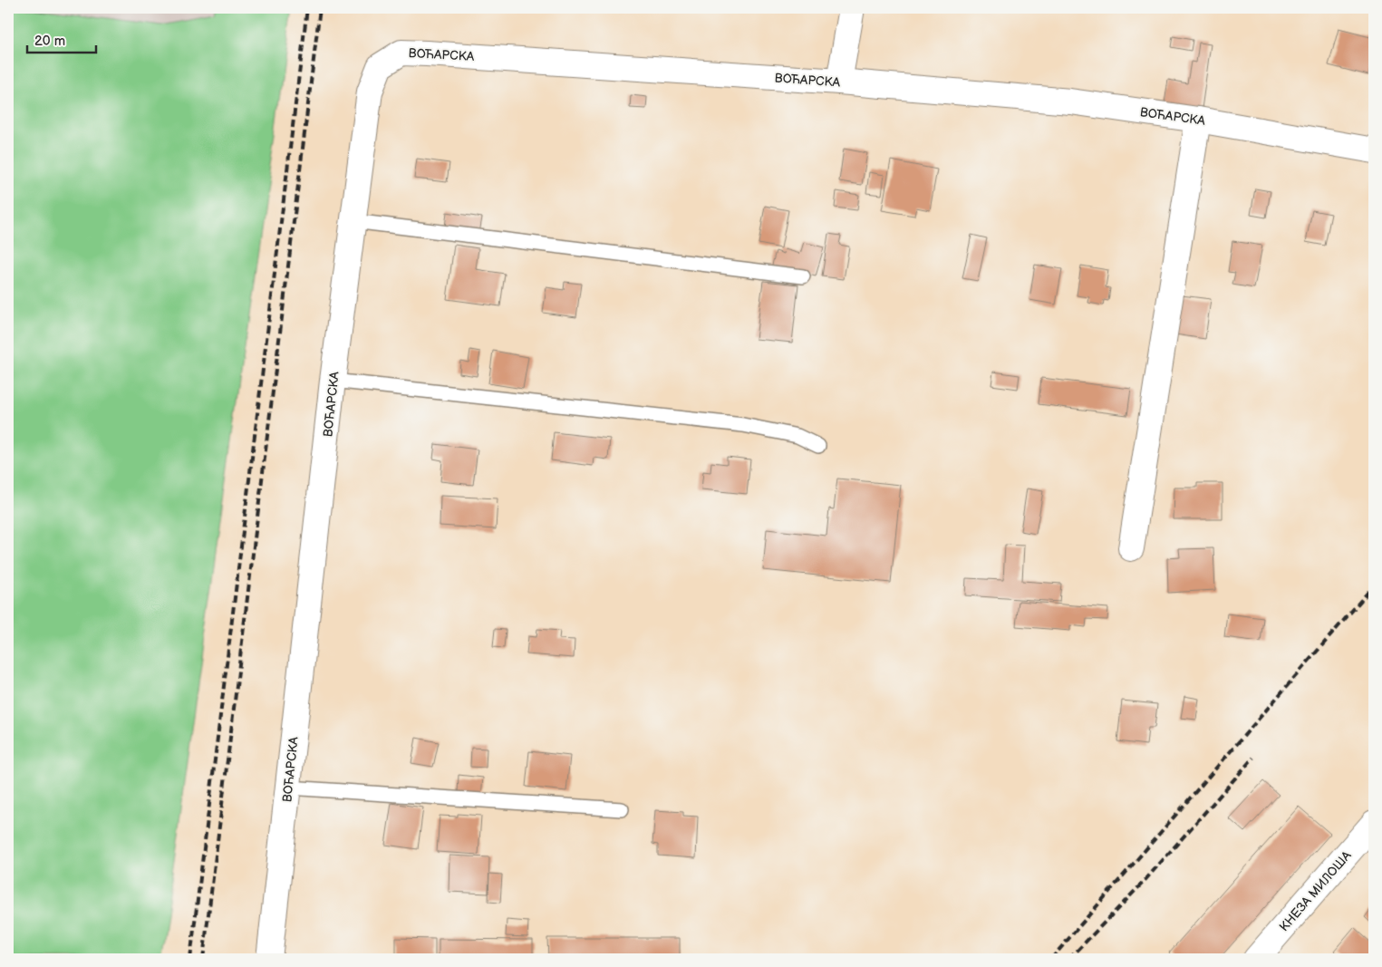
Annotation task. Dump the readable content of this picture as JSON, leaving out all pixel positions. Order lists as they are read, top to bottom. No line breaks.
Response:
{"streets":{"street":["ВОЋАРСКА","КНЕЗА МИЛОША"]},"scale_bar":"20 m"}
